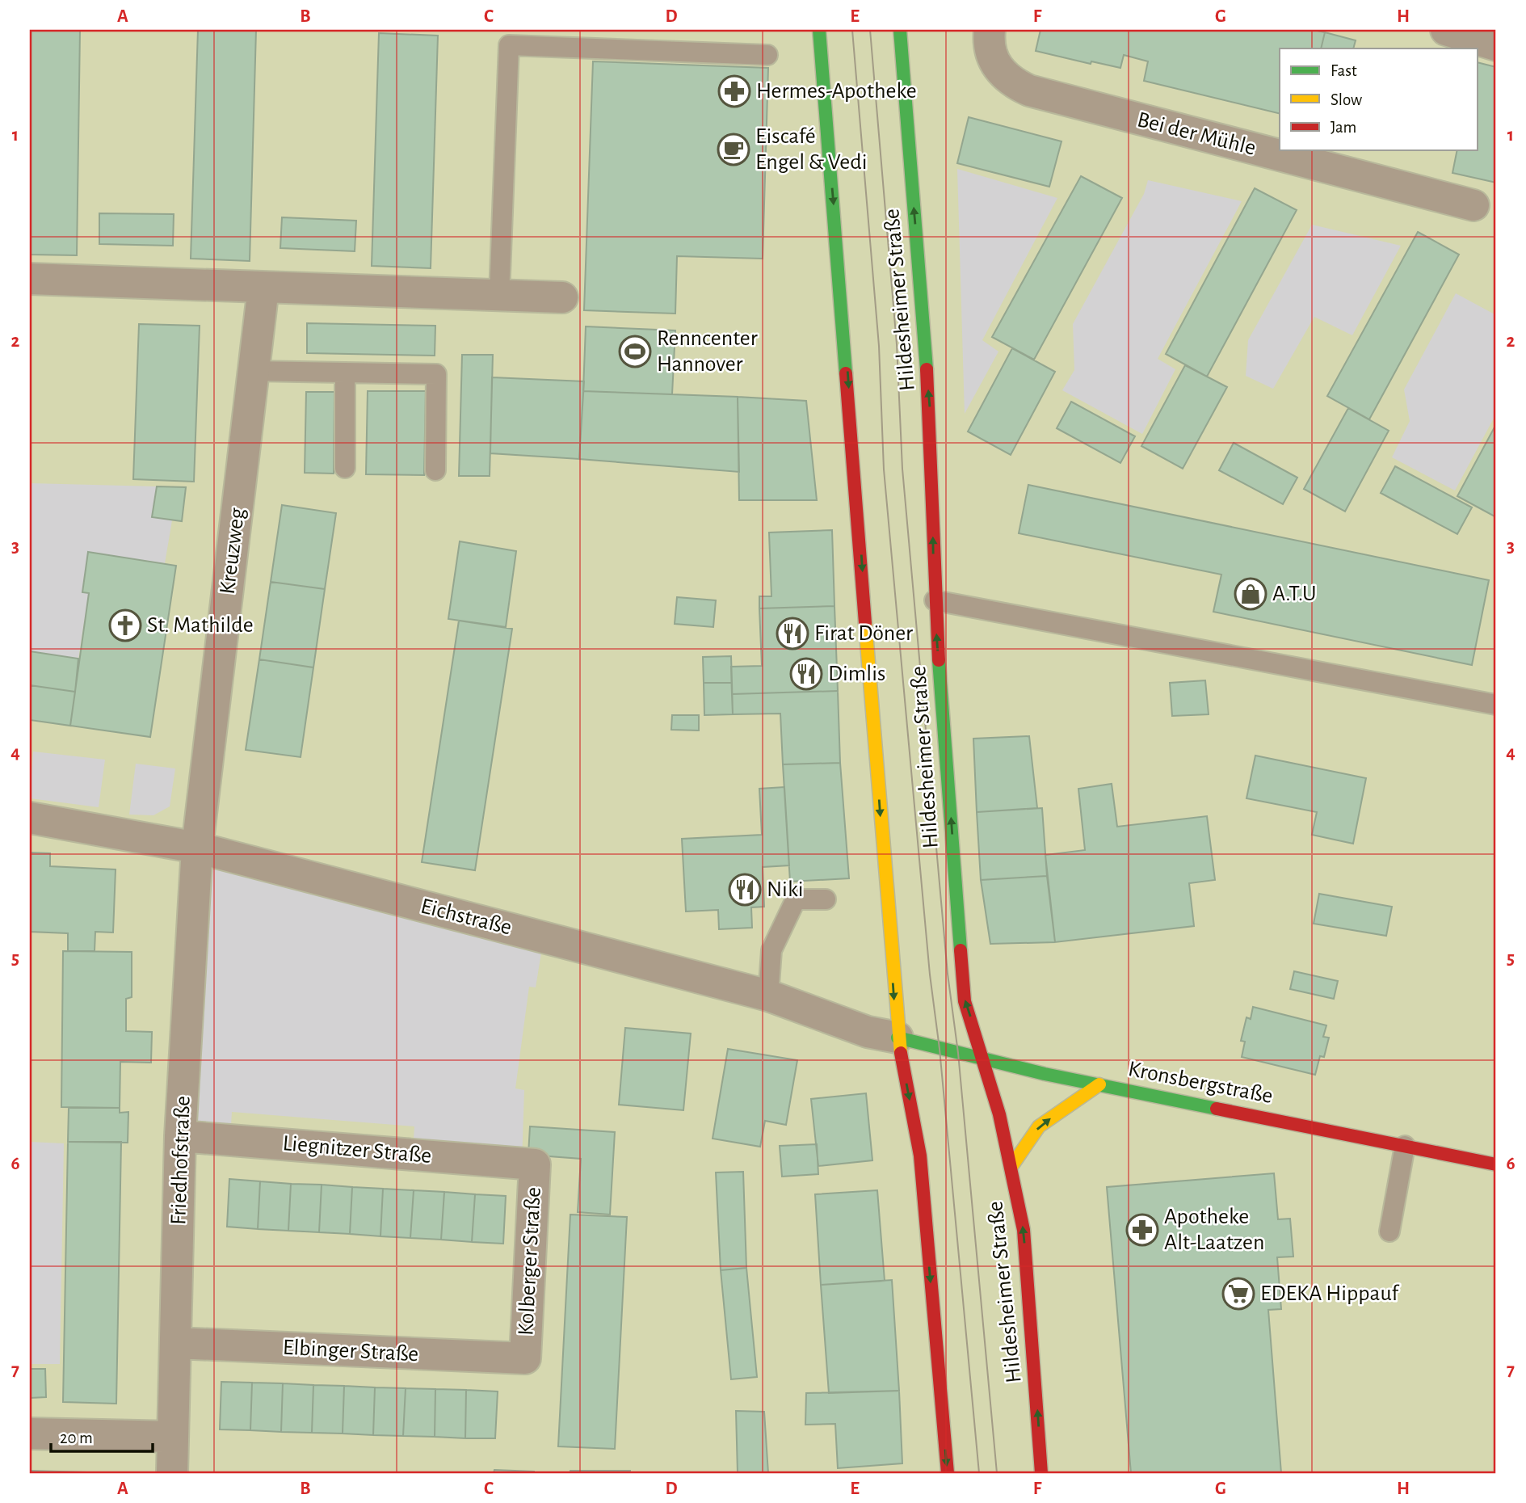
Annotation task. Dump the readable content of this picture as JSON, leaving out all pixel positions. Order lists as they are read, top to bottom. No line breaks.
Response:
{"streets":{"main road":["Hildesheimer Straße","Kronsbergstraße"],"street":["Bei der Mühle","Kreuzweg","Eichstraße","Liegnitzer Straße","Friedhofstraße","Kolberger Straße","Elbinger Straße"]},"crossings":[["Hildesheimer Straße","Kronsbergstraße"],["Kreuzweg","Eichstraße"],["Kreuzweg","Friedhofstraße"],["Eichstraße","Kronsbergstraße"],["Eichstraße","Friedhofstraße"],["Liegnitzer Straße","Friedhofstraße"],["Liegnitzer Straße","Kolberger Straße"],["Friedhofstraße","Elbinger Straße"],["Kolberger Straße","Elbinger Straße"]],"places":{"pharmacy":["Hermes-Apotheke","Apotheke Alt-Laatzen"],"cafe":["Eiscafé Engel & Vedi"],"sports":["Renncenter Hannover"],"shop":["A.T.U"],"church":["St. Mathilde"],"restaurant":["Firat Döner","Dimlis","Niki"],"supermarket":["EDEKA Hippauf"]},"legend":["Fast","Slow","Jam"],"scale_bar":"20 m","grid":{"columns":["A","B","C","D","E","F","G","H"],"rows":["1","2","3","4","5","6","7"]}}
